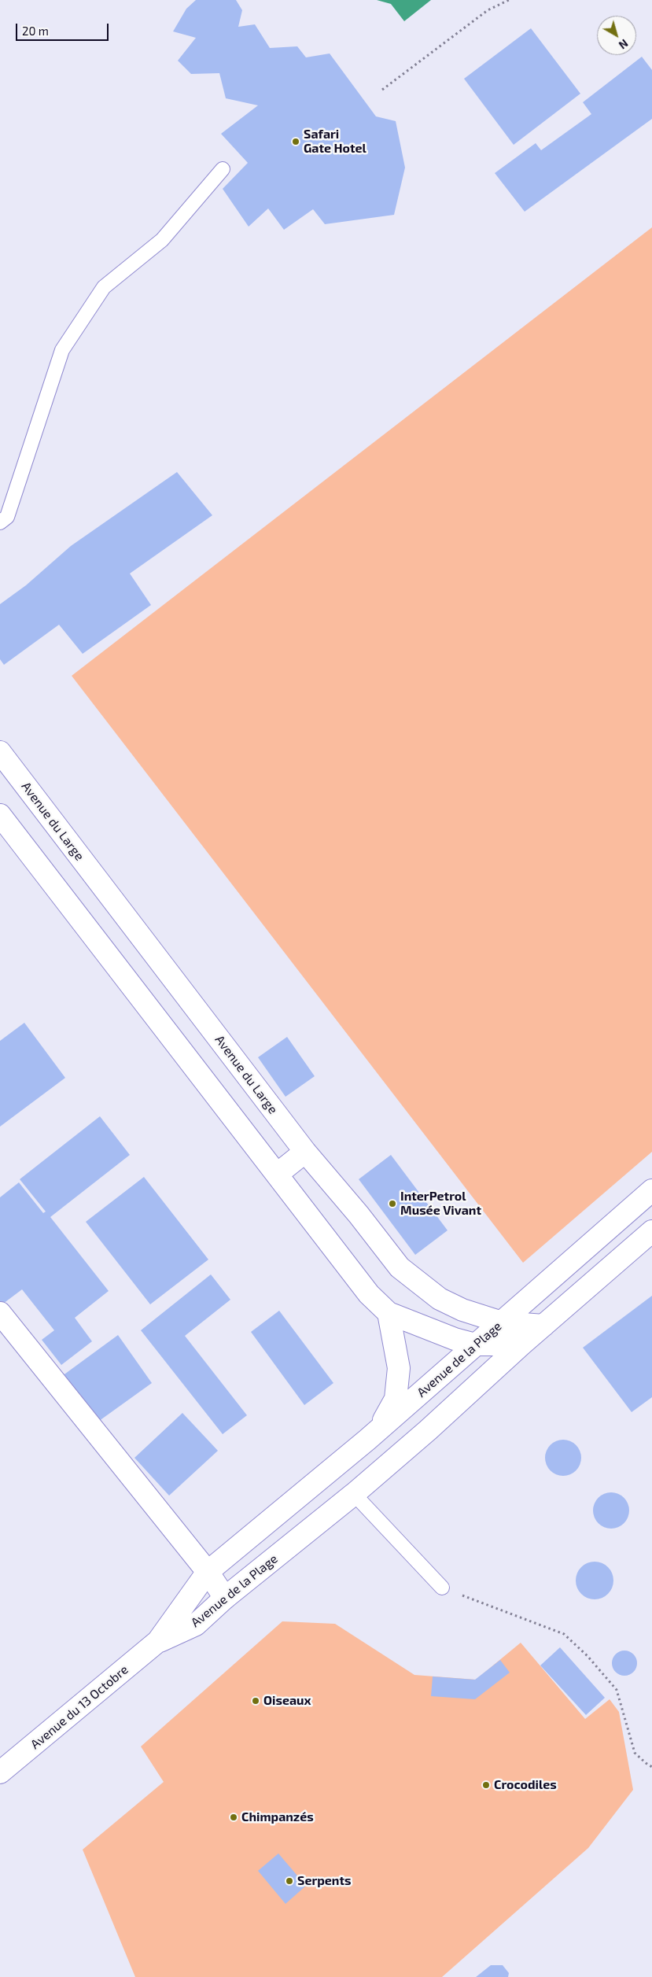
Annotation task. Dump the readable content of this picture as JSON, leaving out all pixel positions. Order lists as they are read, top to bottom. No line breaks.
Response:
{"streets":{"main road":["Avenue du Large","Avenue de la Plage","Avenue du 13 Octobre"]},"crossings":[["Avenue du Large","Avenue de la Plage"],["Avenue de la Plage","Avenue du 13 Octobre"]],"places":["Safari Gate Hotel","InterPetrol Musée Vivant","Oiseaux","Crocodiles","Chimpanzés","Serpents"],"scale_bar":"20 m","north":"bottom right"}
